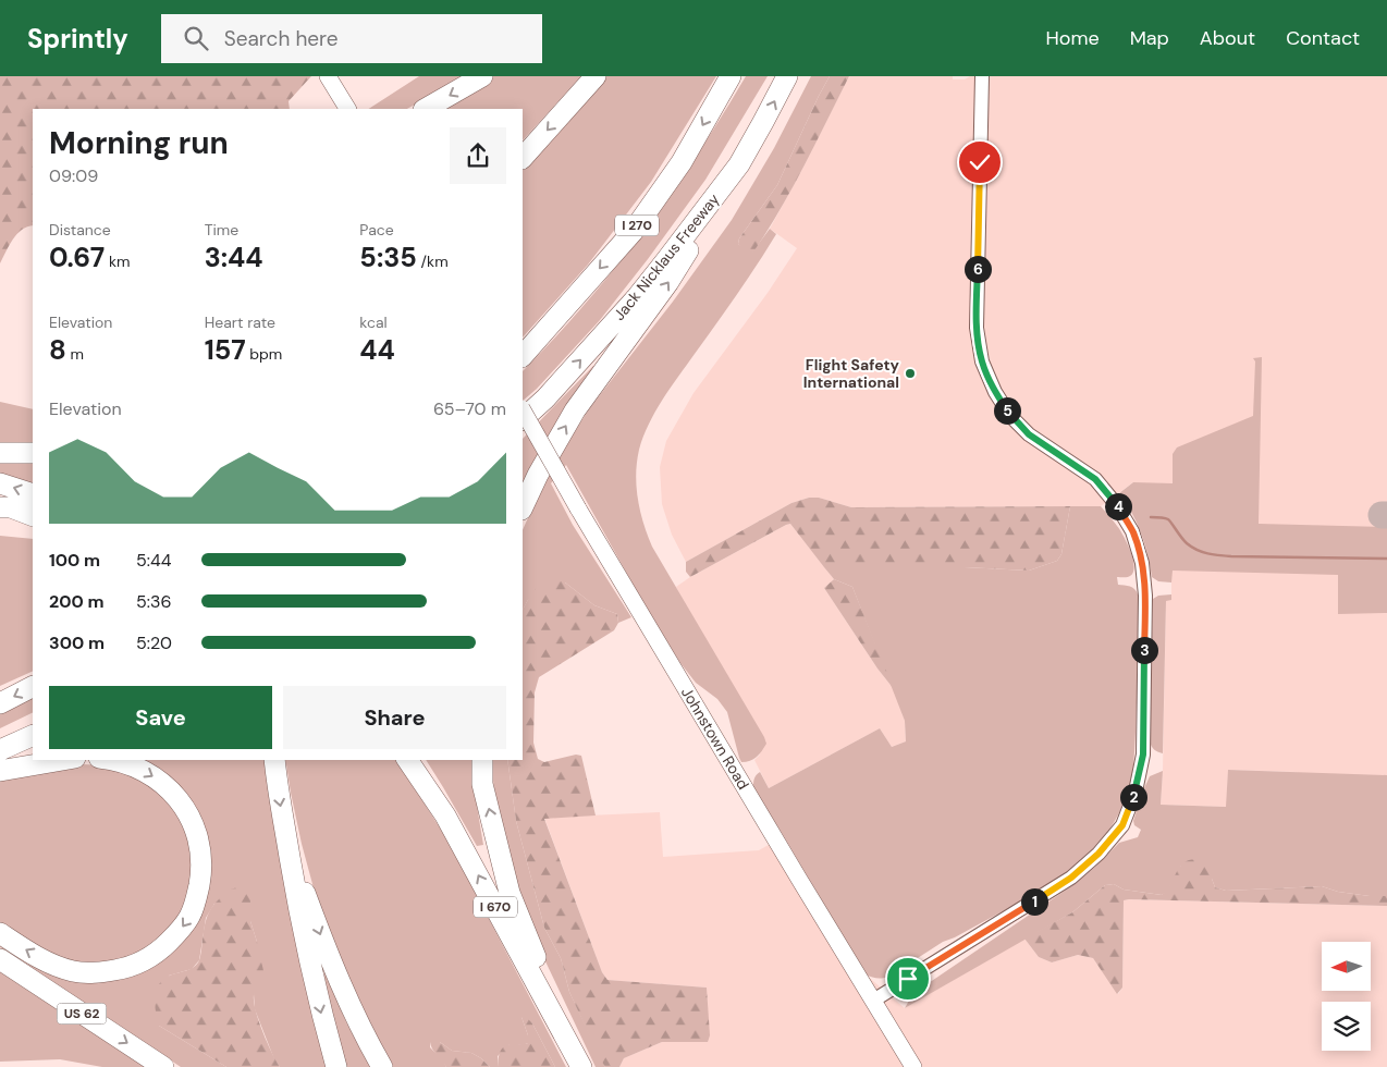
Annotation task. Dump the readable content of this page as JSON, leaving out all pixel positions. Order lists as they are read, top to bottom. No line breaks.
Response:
{"streets":{"highway":["I 270","Jack Nicklaus Freeway","I 670","US 62"],"main road":["Johnstown Road"]},"places":["Flight Safety International"],"north":"left","page":{"header":"Sprintly","search":"Search here","nav":["Home","Map","About","Contact"],"heading":["Morning run","09:09"],"stats":[["Distance","0.67 km"],["Time","3:44"],["Pace","5:35 /km"],["Elevation","8 m"],["Heart rate","157 bpm"],["kcal","44"]],"pins":["6","5","4","3","2","1"],"chart":["Elevation","65–70 m"],"list":[{"name":"100 m","note":"5:44"},{"name":"200 m","note":"5:36"},{"name":"300 m","note":"5:20"}],"buttons":["Save","Share"]}}
